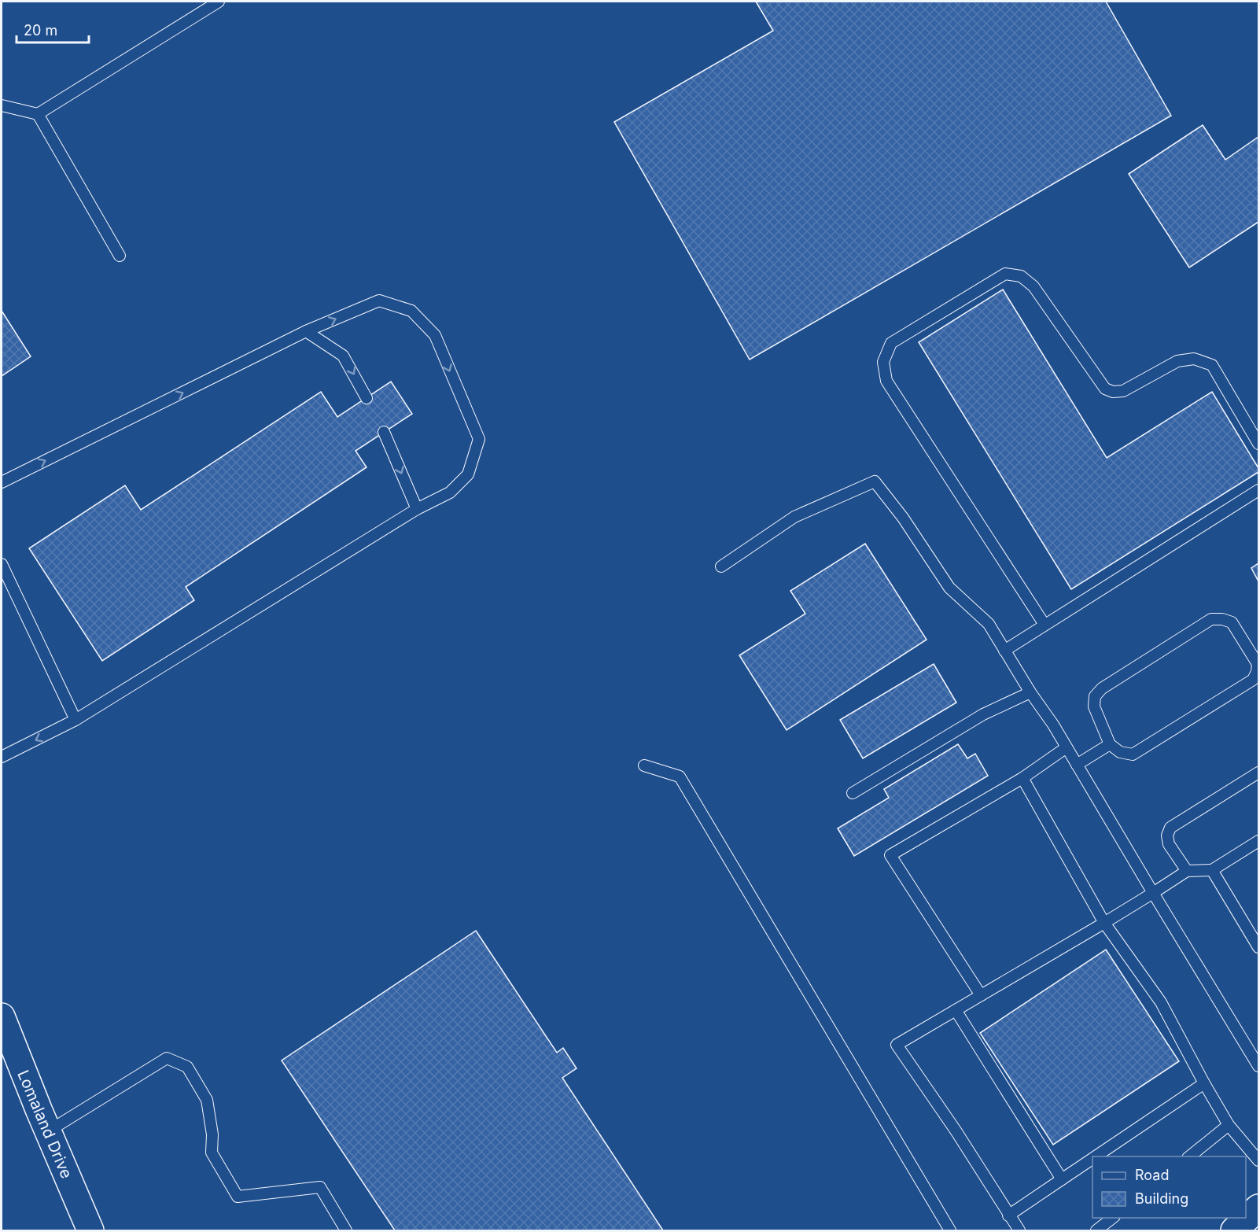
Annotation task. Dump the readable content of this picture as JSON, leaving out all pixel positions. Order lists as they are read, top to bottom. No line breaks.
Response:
{"streets":{"street":["Lomaland Drive"]},"legend":["Road","Building"],"scale_bar":"20 m"}
